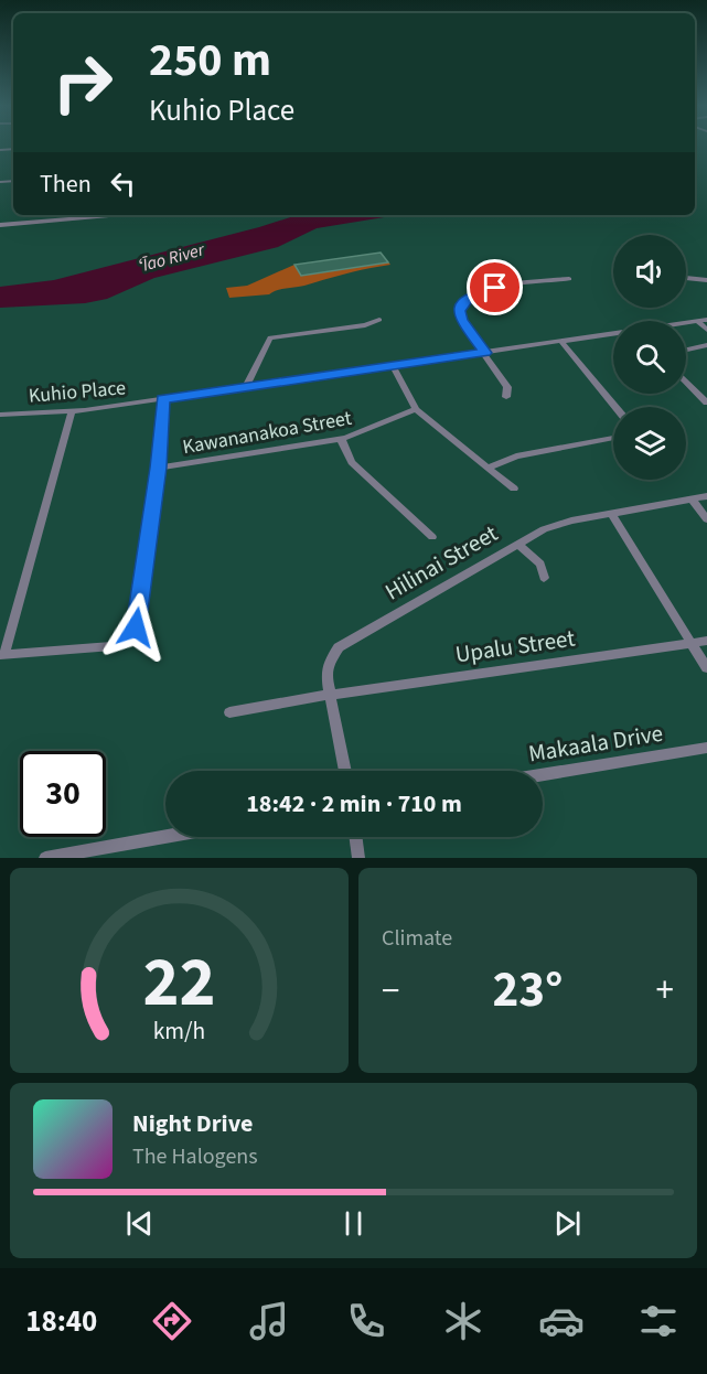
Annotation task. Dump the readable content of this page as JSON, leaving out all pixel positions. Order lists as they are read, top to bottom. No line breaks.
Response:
{"streets":{"street":["Kuhio Place","Kawananakoa Street","Hilinai Street","Upalu Street","Makaala Drive"]},"crossings":[["Hilinai Street","Upalu Street"]],"water":["ʻĪao River"],"page":{"turn":["250 m","Kuhio Place"],"then":"Then","limit":"30","trip":"18:42 · 2 min · 710 m","tile":"Climate","heat":["−","23°","+"],"song":["Night Drive","The Halogens"],"tabs":"18:40","gauge":["22","km/h"]}}
